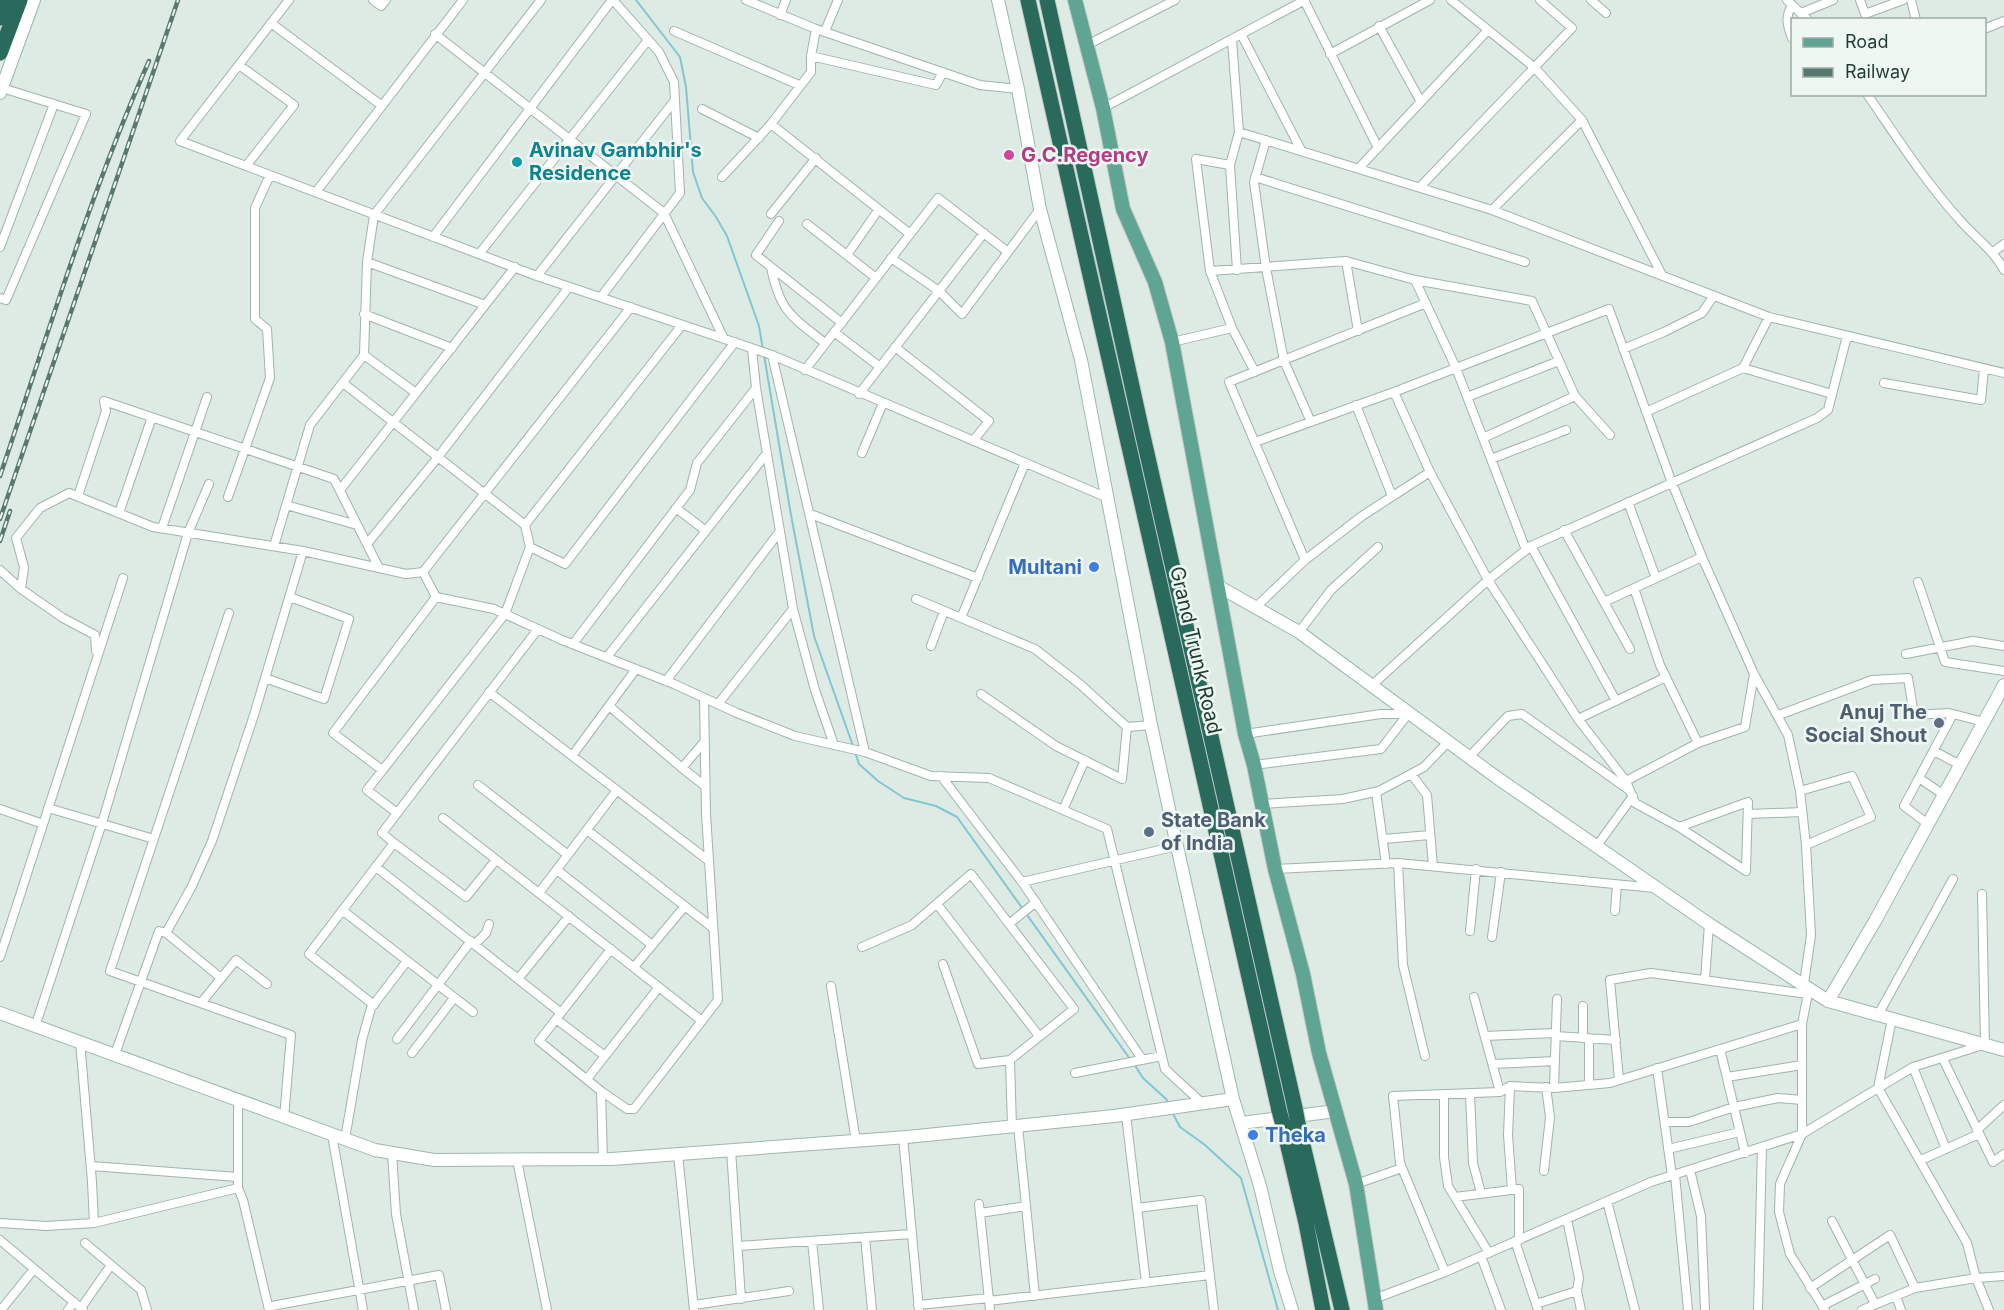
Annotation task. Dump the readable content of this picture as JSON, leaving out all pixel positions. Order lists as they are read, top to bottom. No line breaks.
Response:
{"streets":{"highway":["Grand Trunk Road"]},"places":["G.C.Regency","Avinav Gambhir's Residence","Multani","Anuj The Social Shout","State Bank of India","Theka"],"legend":["Road","Railway"]}
